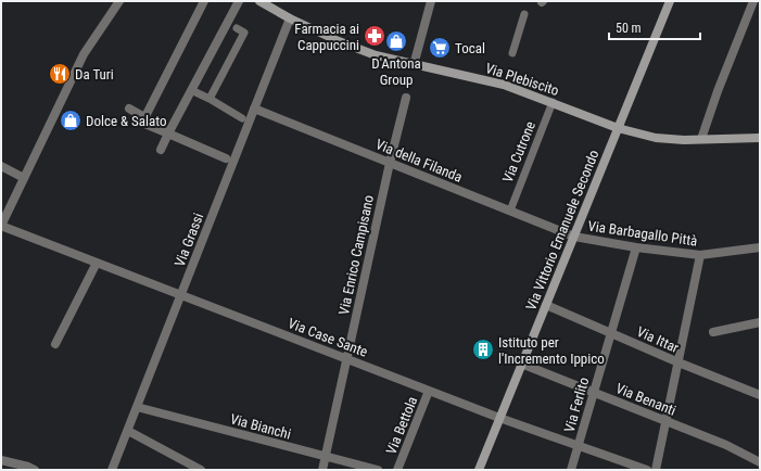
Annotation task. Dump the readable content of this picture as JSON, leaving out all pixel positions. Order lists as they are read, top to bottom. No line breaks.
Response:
{"streets":{"main road":["Via Plebiscito","Via Vittorio Emanuele Secondo"],"street":["Via Cutrone","Via della Filanda","Via Barbagallo Pittà","Via Grassi","Via Enrico Campisano","Via Case Sante","Via Ittar","Via Benanti","Via Ferlito","Via Bettola","Via Bianchi"]},"crossings":[["Via Plebiscito","Via Cutrone"],["Via Plebiscito","Via Vittorio Emanuele Secondo"],["Via Plebiscito","Via Grassi"],["Via Cutrone","Via della Filanda"],["Via della Filanda","Via Vittorio Emanuele Secondo"],["Via della Filanda","Via Barbagallo Pittà"],["Via della Filanda","Via Grassi"],["Via della Filanda","Via Enrico Campisano"],["Via Vittorio Emanuele Secondo","Via Barbagallo Pittà"],["Via Vittorio Emanuele Secondo","Via Case Sante"],["Via Vittorio Emanuele Secondo","Via Ittar"],["Via Vittorio Emanuele Secondo","Via Benanti"],["Via Barbagallo Pittà","Via Ferlito"],["Via Grassi","Via Case Sante"],["Via Grassi","Via Bianchi"],["Via Enrico Campisano","Via Case Sante"],["Via Enrico Campisano","Via Bianchi"],["Via Case Sante","Via Ferlito"],["Via Case Sante","Via Bettola"],["Via Ittar","Via Ferlito"],["Via Benanti","Via Ferlito"]],"places":{"pharmacy":["Farmacia ai Cappuccini"],"shop":["D'Antona Group","Dolce & Salato"],"supermarket":["Tocal"],"restaurant":["Da Turi"],"building":["Istituto per l'Incremento Ippico"]},"scale_bar":"50 m"}
